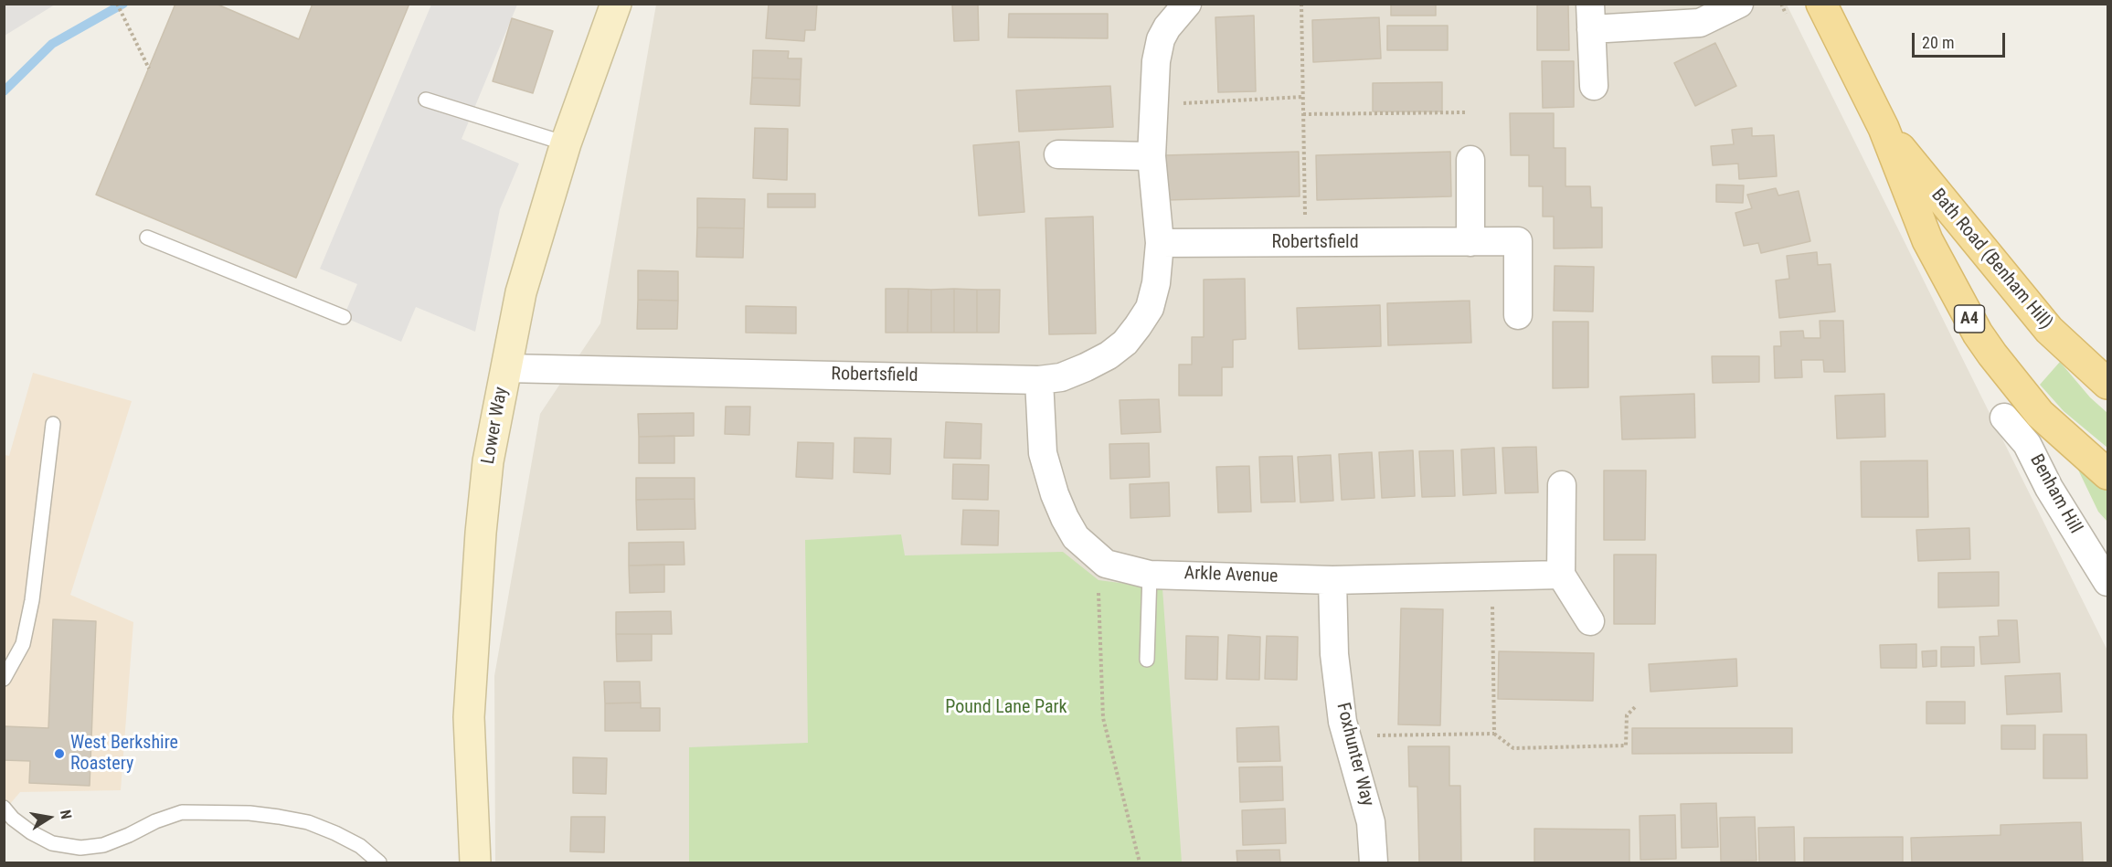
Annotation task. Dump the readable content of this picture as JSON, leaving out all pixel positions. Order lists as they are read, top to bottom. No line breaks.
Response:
{"streets":{"main road":["Bath Road (Benham Hill)","A4"],"street":["Robertsfield","Lower Way","Benham Hill","Arkle Avenue","Foxhunter Way"]},"crossings":[["Robertsfield","Lower Way"],["Robertsfield","Arkle Avenue"],["Arkle Avenue","Foxhunter Way"]],"parks":["Pound Lane Park"],"places":["West Berkshire Roastery"],"scale_bar":"20 m","north":"right"}
